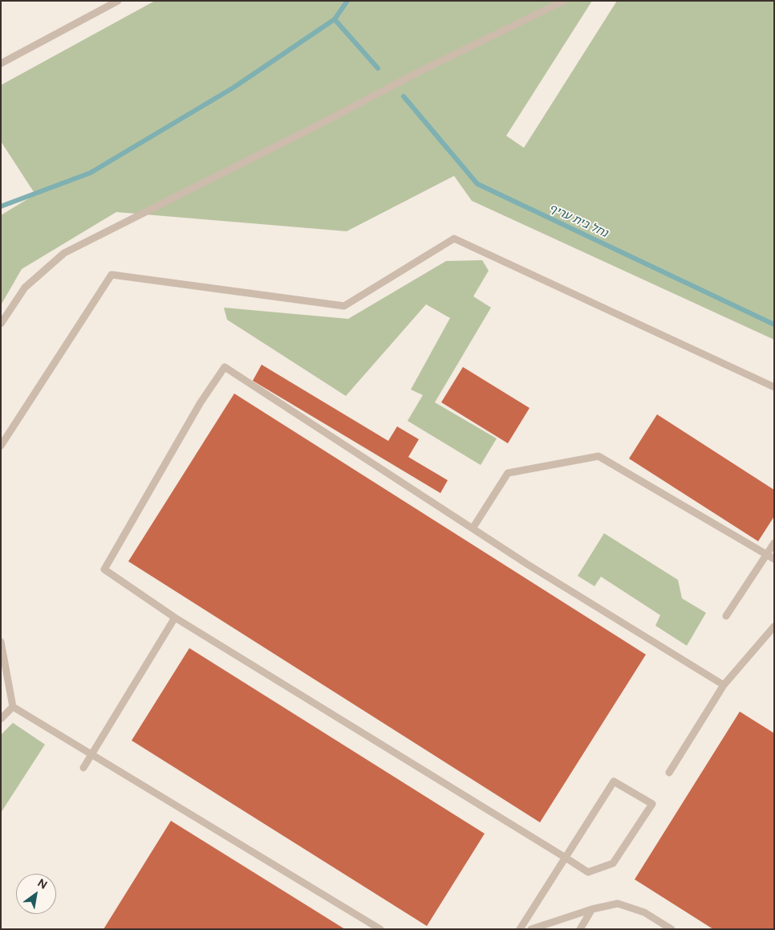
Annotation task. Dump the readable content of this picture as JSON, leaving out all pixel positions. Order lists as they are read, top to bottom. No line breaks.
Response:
{"water":["נחל בית עריף"],"north":"top right"}
